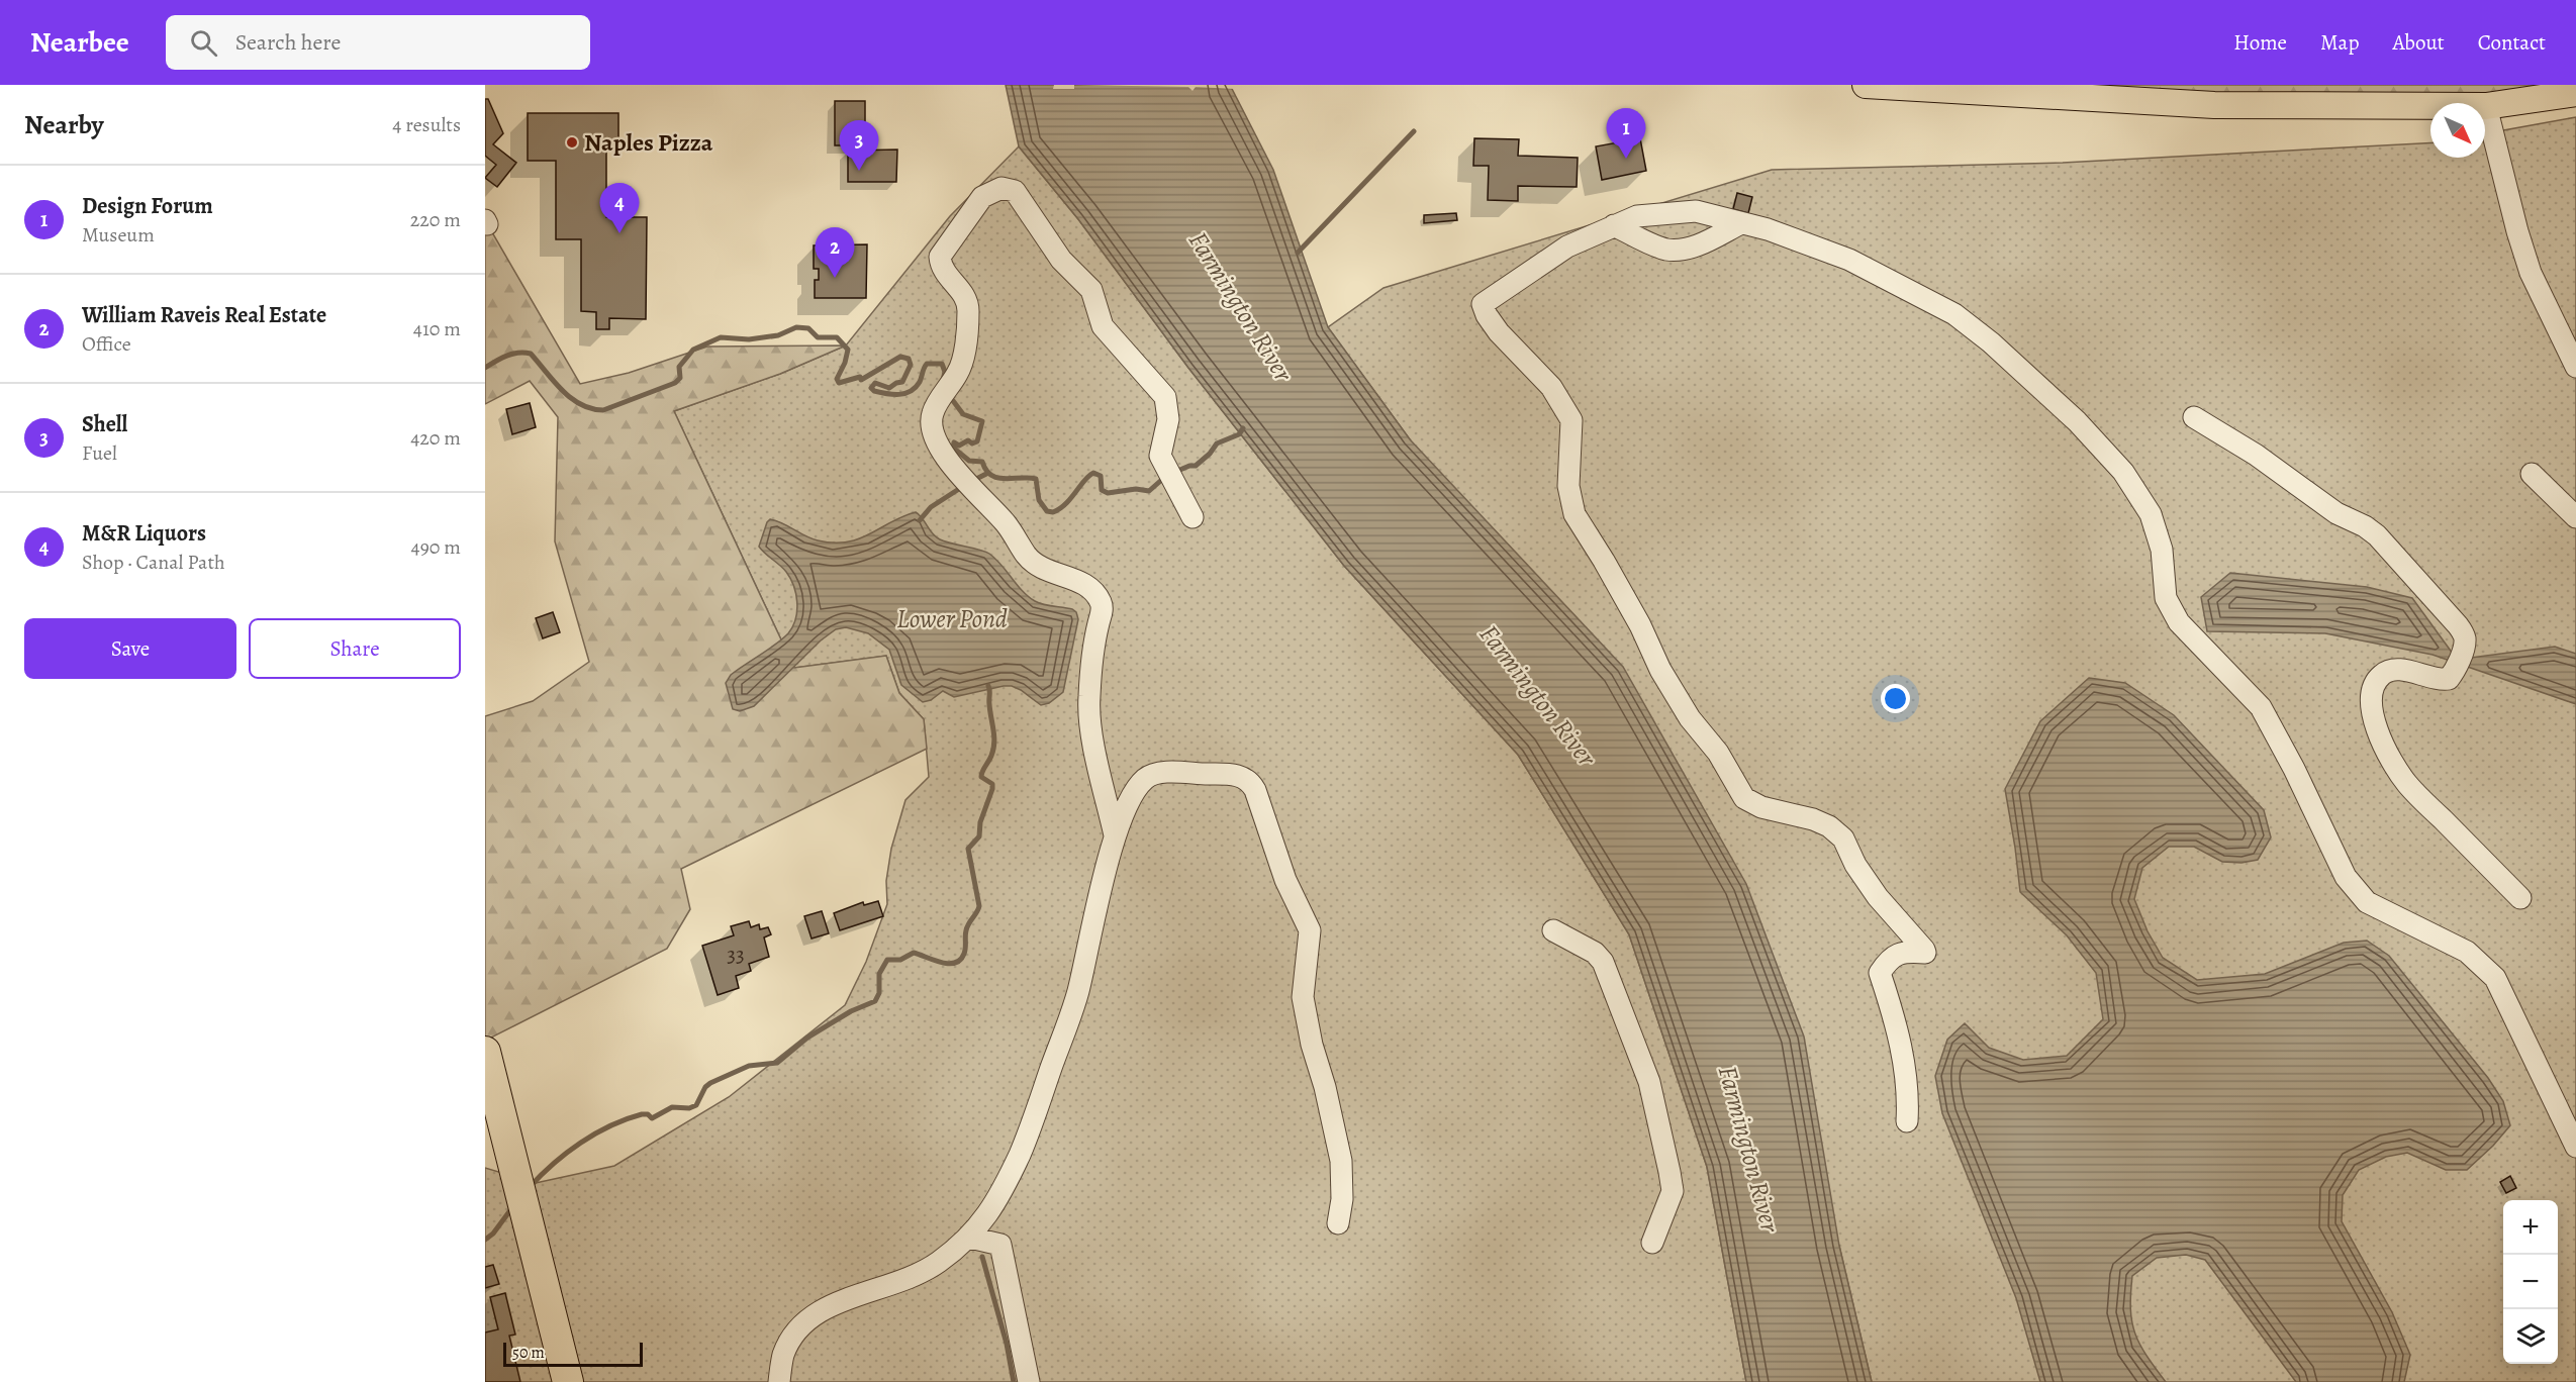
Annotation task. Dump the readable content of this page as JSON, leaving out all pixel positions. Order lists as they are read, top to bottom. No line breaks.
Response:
{"water":["Farmington River","Lower Pond"],"places":["Naples Pizza"],"house_numbers":["33"],"scale_bar":"50 m","north":"bottom right","page":{"header":"Nearbee","search":"Search here","nav":["Home","Map","About","Contact"],"heading":["Nearby","4 results"],"pins":["1","3","4","2"],"list":[{"mark":"1","name":"Design Forum","note":"Museum","value":"220 m"},{"mark":"2","name":"William Raveis Real Estate","note":"Office","value":"410 m"},{"mark":"3","name":"Shell","note":"Fuel","value":"420 m"},{"mark":"4","name":"M&R Liquors","note":"Shop · Canal Path","value":"490 m"}],"buttons":["Save","Share"],"map_buttons":["+","−"],"scale":"50 m"}}
